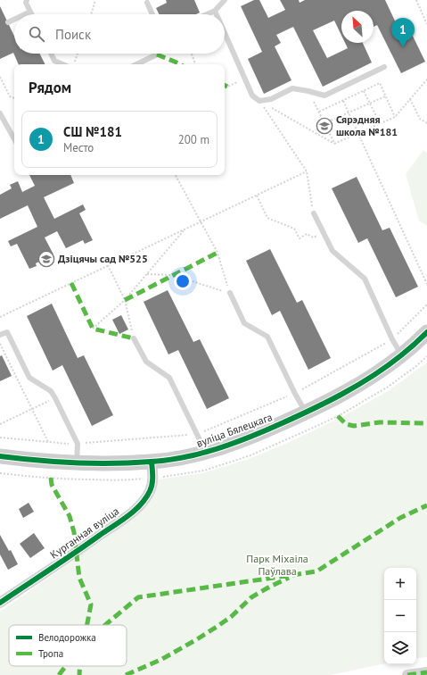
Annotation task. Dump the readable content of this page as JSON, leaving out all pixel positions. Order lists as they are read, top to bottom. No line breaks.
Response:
{"streets":{"street":["вуліца Бялецкага","Курганная вуліца"]},"crossings":[["вуліца Бялецкага","Курганная вуліца"]],"parks":["Парк Міхаіла Паўлава"],"places":{"school or university":["Сярэдняя школа №181","Дзіцячы сад №525"]},"legend":["Велодорожка","Тропа"],"north":"top left","page":{"search":"Поиск","pins":"1","heading":"Рядом","list":[{"mark":"1","name":"СШ №181","note":"Место","value":"200 m"}],"map_buttons":["+","−"]}}
